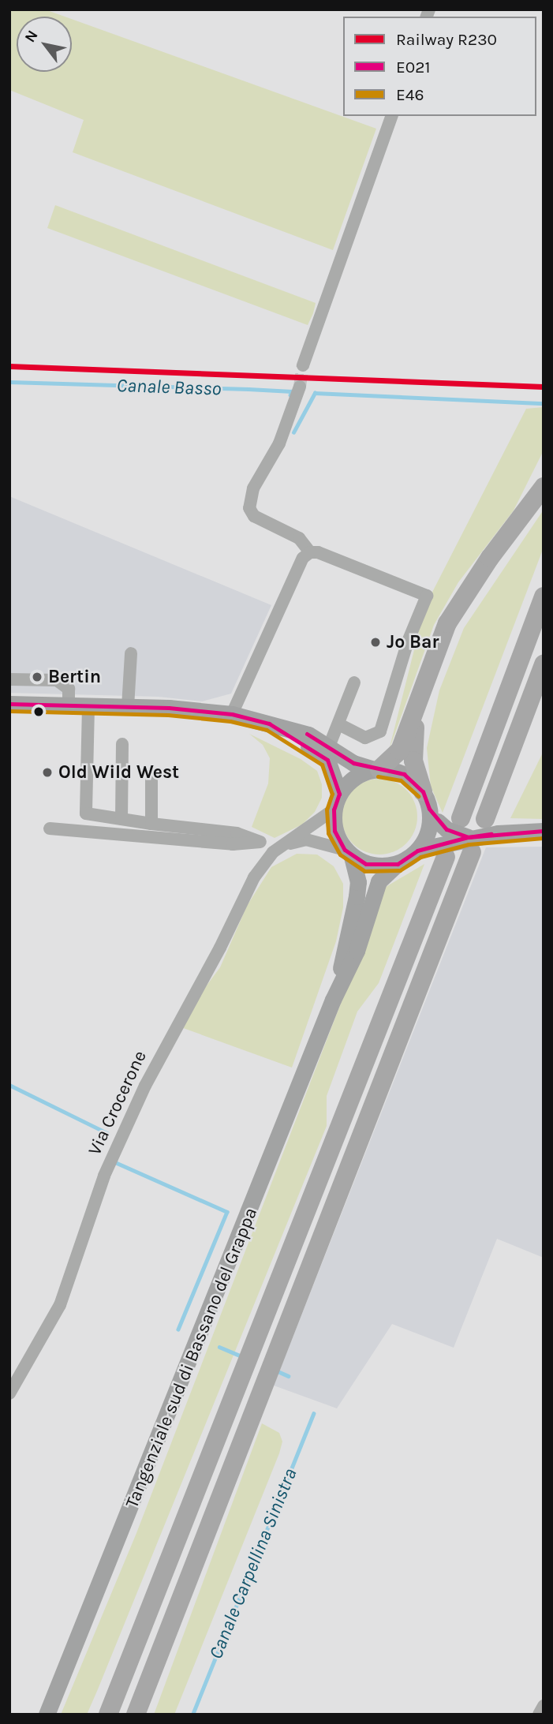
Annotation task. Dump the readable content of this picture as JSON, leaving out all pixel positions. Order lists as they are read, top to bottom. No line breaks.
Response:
{"streets":{"highway":["Tangenziale sud di Bassano del Grappa"],"street":["Via Crocerone"]},"crossings":[["Via Crocerone","Tangenziale sud di Bassano del Grappa"]],"water":["Canale Basso","Canale Carpellina Sinistra"],"places":["Jo Bar","Bertin","Old Wild West"],"lines":["rail line R230","transit line E021","transit line E46"],"legend":["Railway R230","E021","E46"],"north":"top left"}
